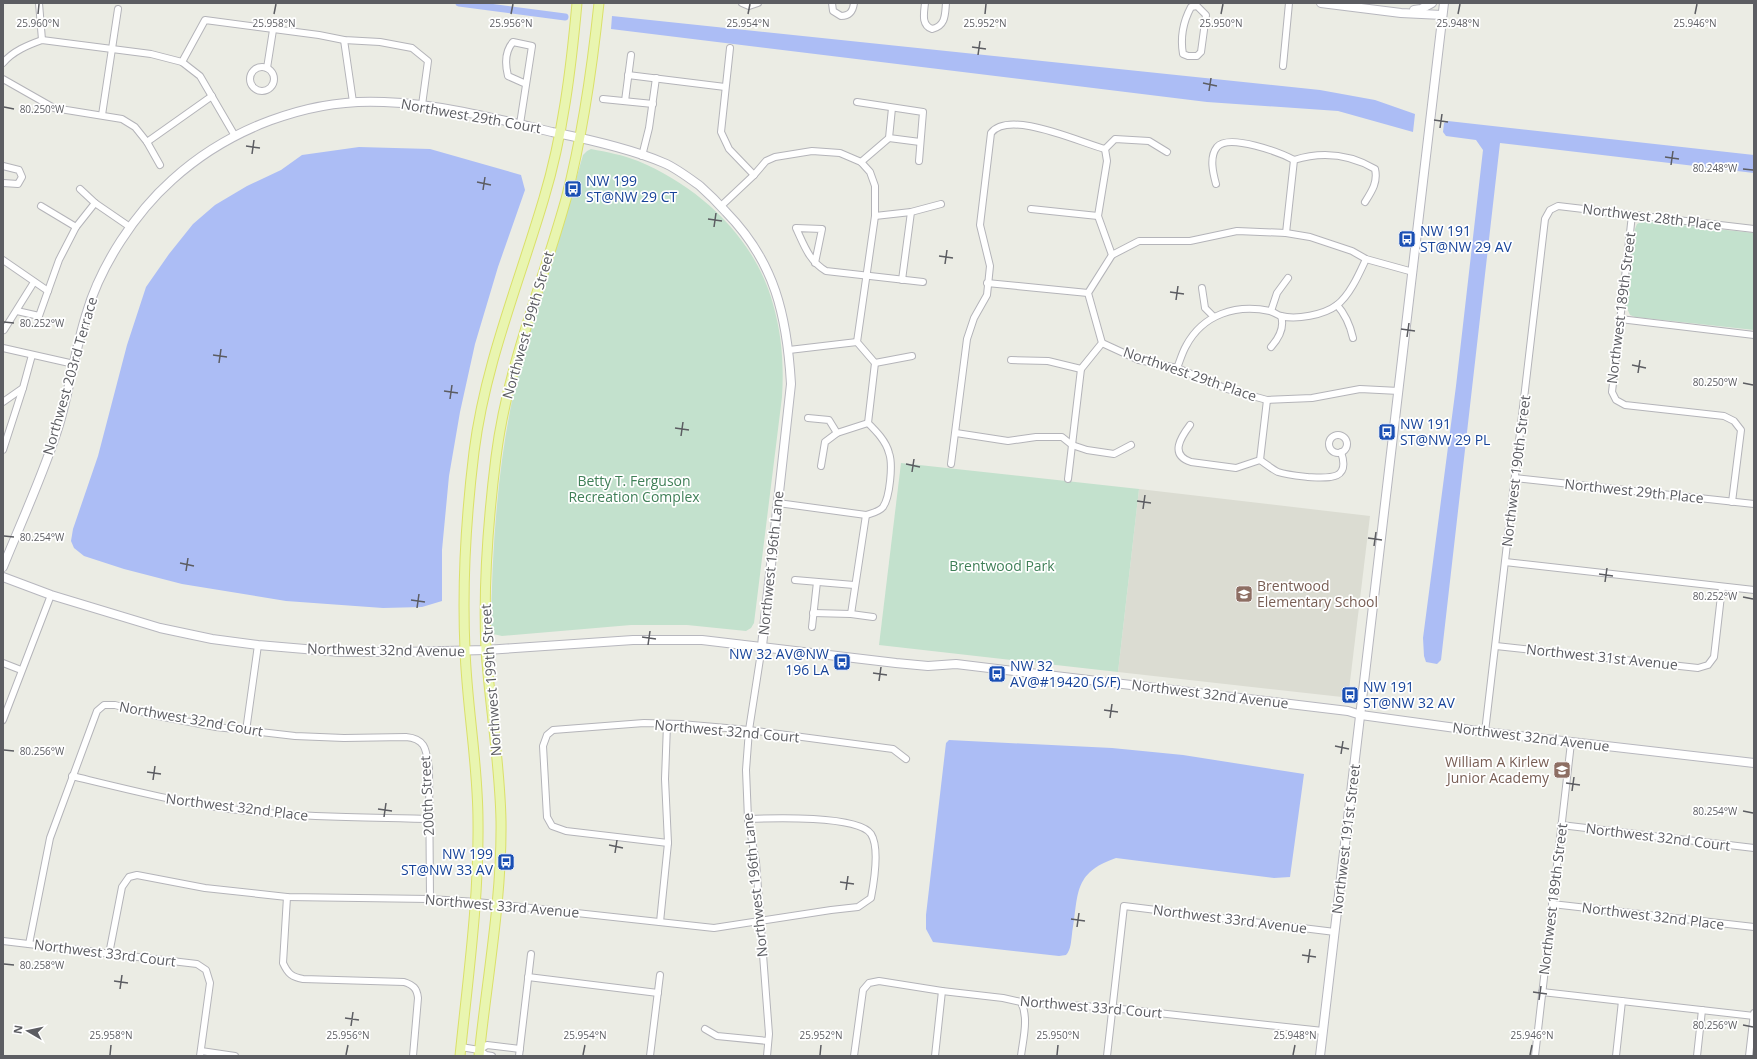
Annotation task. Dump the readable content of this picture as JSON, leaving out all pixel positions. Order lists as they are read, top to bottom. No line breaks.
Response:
{"streets":{"main road":["Northwest 199th Street"],"street":["Northwest 29th Court","Northwest 28th Place","Northwest 189th Street","Northwest 29th Place","Northwest 203rd Terrace","Northwest 190th Street","Northwest 196th Lane","Northwest 32nd Avenue","Northwest 31st Avenue","Northwest 32nd Court","200th Street","Northwest 32nd Place","Northwest 191st Street","Northwest 33rd Avenue","Northwest 33rd Court"]},"crossings":[["Northwest 29th Court","Northwest 199th Street"],["Northwest 29th Court","Northwest 203rd Terrace"],["Northwest 29th Court","Northwest 196th Lane"],["Northwest 28th Place","Northwest 189th Street"],["Northwest 28th Place","Northwest 190th Street"],["Northwest 189th Street","Northwest 29th Place"],["Northwest 189th Street","Northwest 32nd Avenue"],["Northwest 189th Street","Northwest 32nd Court"],["Northwest 189th Street","Northwest 32nd Place"],["Northwest 199th Street","Northwest 32nd Avenue"],["Northwest 199th Street","Northwest 33rd Avenue"],["Northwest 29th Place","Northwest 190th Street"],["Northwest 29th Place","Northwest 191st Street"],["Northwest 190th Street","Northwest 32nd Avenue"],["Northwest 190th Street","Northwest 31st Avenue"],["Northwest 196th Lane","Northwest 32nd Avenue"],["Northwest 196th Lane","Northwest 32nd Court"],["Northwest 196th Lane","Northwest 33rd Avenue"],["Northwest 32nd Avenue","Northwest 191st Street"],["Northwest 32nd Court","200th Street"],["Northwest 32nd Court","Northwest 32nd Place"],["200th Street","Northwest 32nd Place"],["200th Street","Northwest 33rd Avenue"],["Northwest 191st Street","Northwest 33rd Avenue"],["Northwest 191st Street","Northwest 33rd Court"],["Northwest 33rd Avenue","Northwest 33rd Court"]],"parks":["Betty T. Ferguson Recreation Complex","Brentwood Park"],"places":{"bus stop":["NW 199 ST@NW 29 CT","NW 191 ST@NW 29 AV","NW 191 ST@NW 29 PL","NW 32 AV@NW 196 LA","NW 32 AV@#19420 (S/F)","NW 191 ST@NW 32 AV","NW 199 ST@NW 33 AV"],"school or university":["Brentwood Elementary School","William A Kirlew Junior Academy"]},"north":"left","coordinates":["25.960°N","25.958°N","25.956°N","25.954°N","25.952°N","25.950°N","25.948°N","25.946°N","80.250°W","80.248°W","80.252°W","80.254°W","80.256°W","80.258°W"]}
